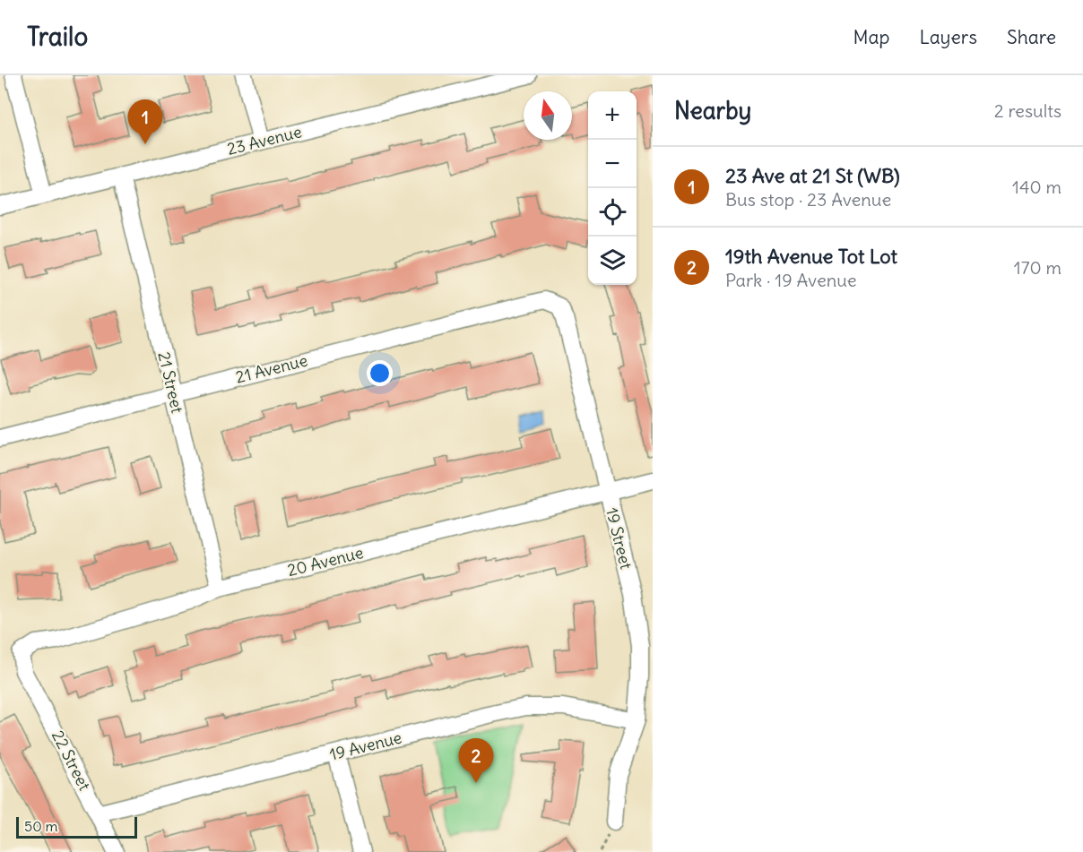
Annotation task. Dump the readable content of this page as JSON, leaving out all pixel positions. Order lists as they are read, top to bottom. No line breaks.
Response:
{"streets":{"street":["23 Avenue","21 Avenue","21 Street","19 Street","20 Avenue","19 Avenue","22 Street"]},"crossings":[["23 Avenue","21 Street"],["21 Avenue","21 Street"],["21 Avenue","19 Street"],["21 Street","20 Avenue"],["19 Street","20 Avenue"],["19 Street","19 Avenue"],["20 Avenue","22 Street"],["19 Avenue","22 Street"]],"scale_bar":"50 m","north":"top","page":{"header":"Trailo","nav":["Map","Layers","Share"],"heading":["Nearby","2 results"],"map_buttons":["+","−"],"pins":["1","2"],"list":[{"mark":"1","name":"23 Ave at 21 St (WB)","note":"Bus stop · 23 Avenue","value":"140 m"},{"mark":"2","name":"19th Avenue Tot Lot","note":"Park · 19 Avenue","value":"170 m"}],"scale":"50 m"}}
